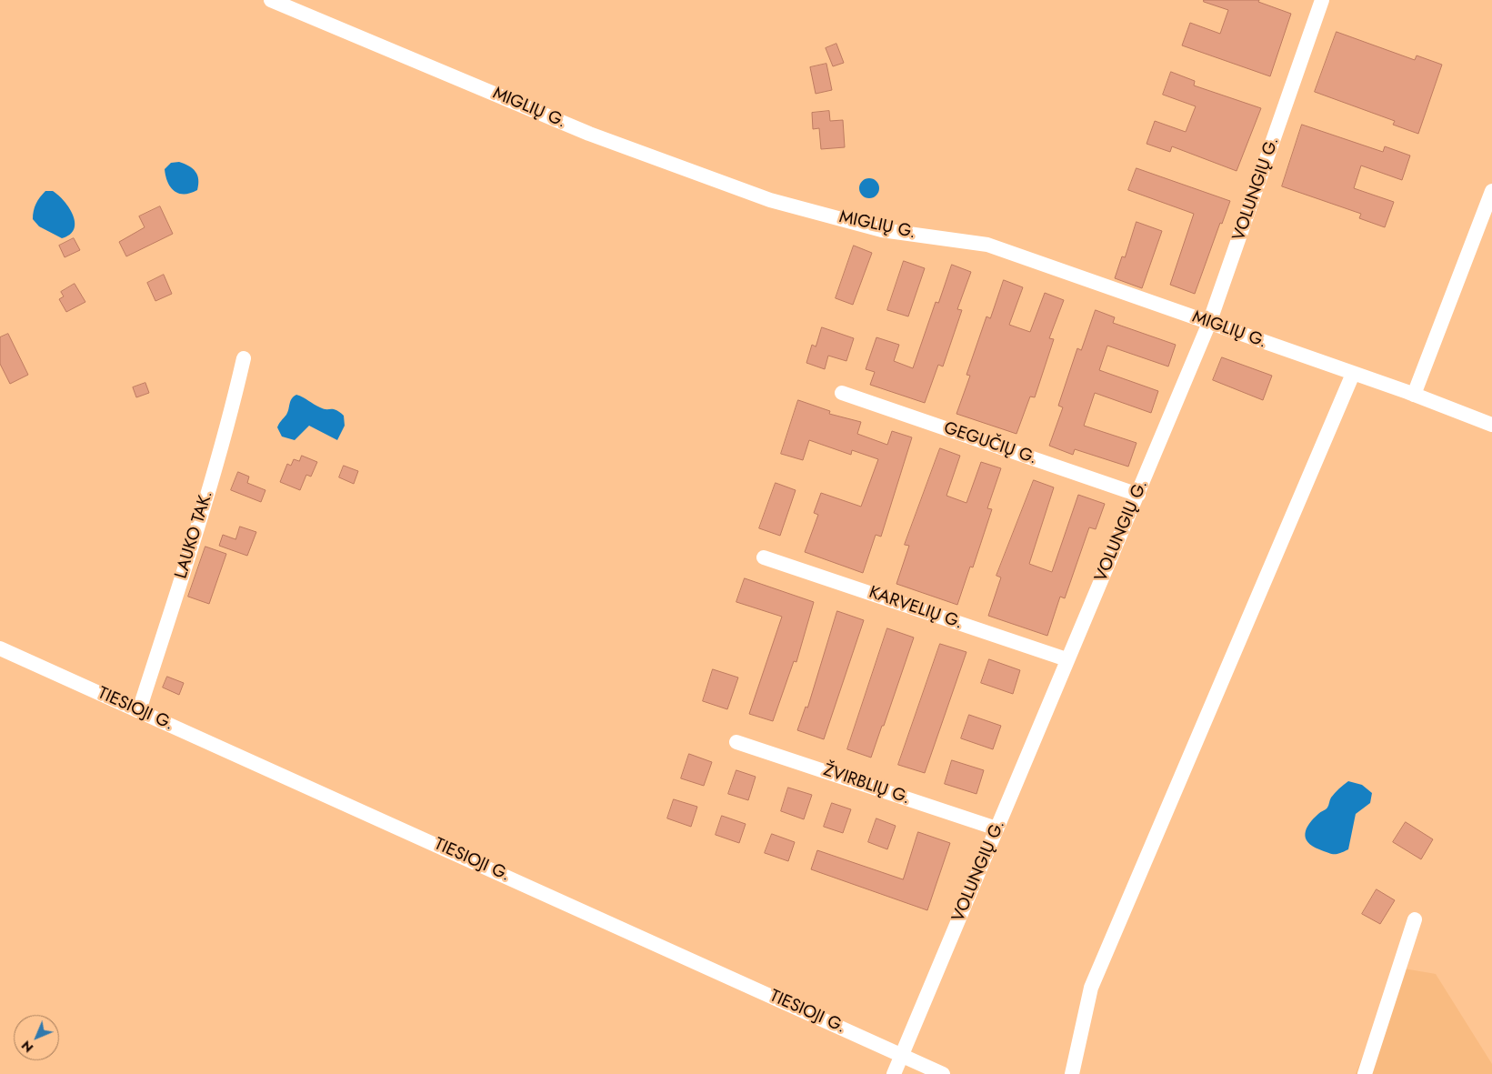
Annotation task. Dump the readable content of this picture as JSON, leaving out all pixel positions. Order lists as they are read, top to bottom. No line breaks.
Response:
{"streets":{"street":["MIGLIŲ G.","VOLUNGIŲ G.","GEGUČIŲ G.","LAUKO TAK.","KARVELIŲ G.","TIESIOJI G.","ŽVIRBLIŲ G."]},"crossings":[["MIGLIŲ G.","VOLUNGIŲ G."],["VOLUNGIŲ G.","GEGUČIŲ G."],["VOLUNGIŲ G.","KARVELIŲ G."],["VOLUNGIŲ G.","TIESIOJI G."],["VOLUNGIŲ G.","ŽVIRBLIŲ G."],["LAUKO TAK.","TIESIOJI G."]],"north":"bottom left"}
